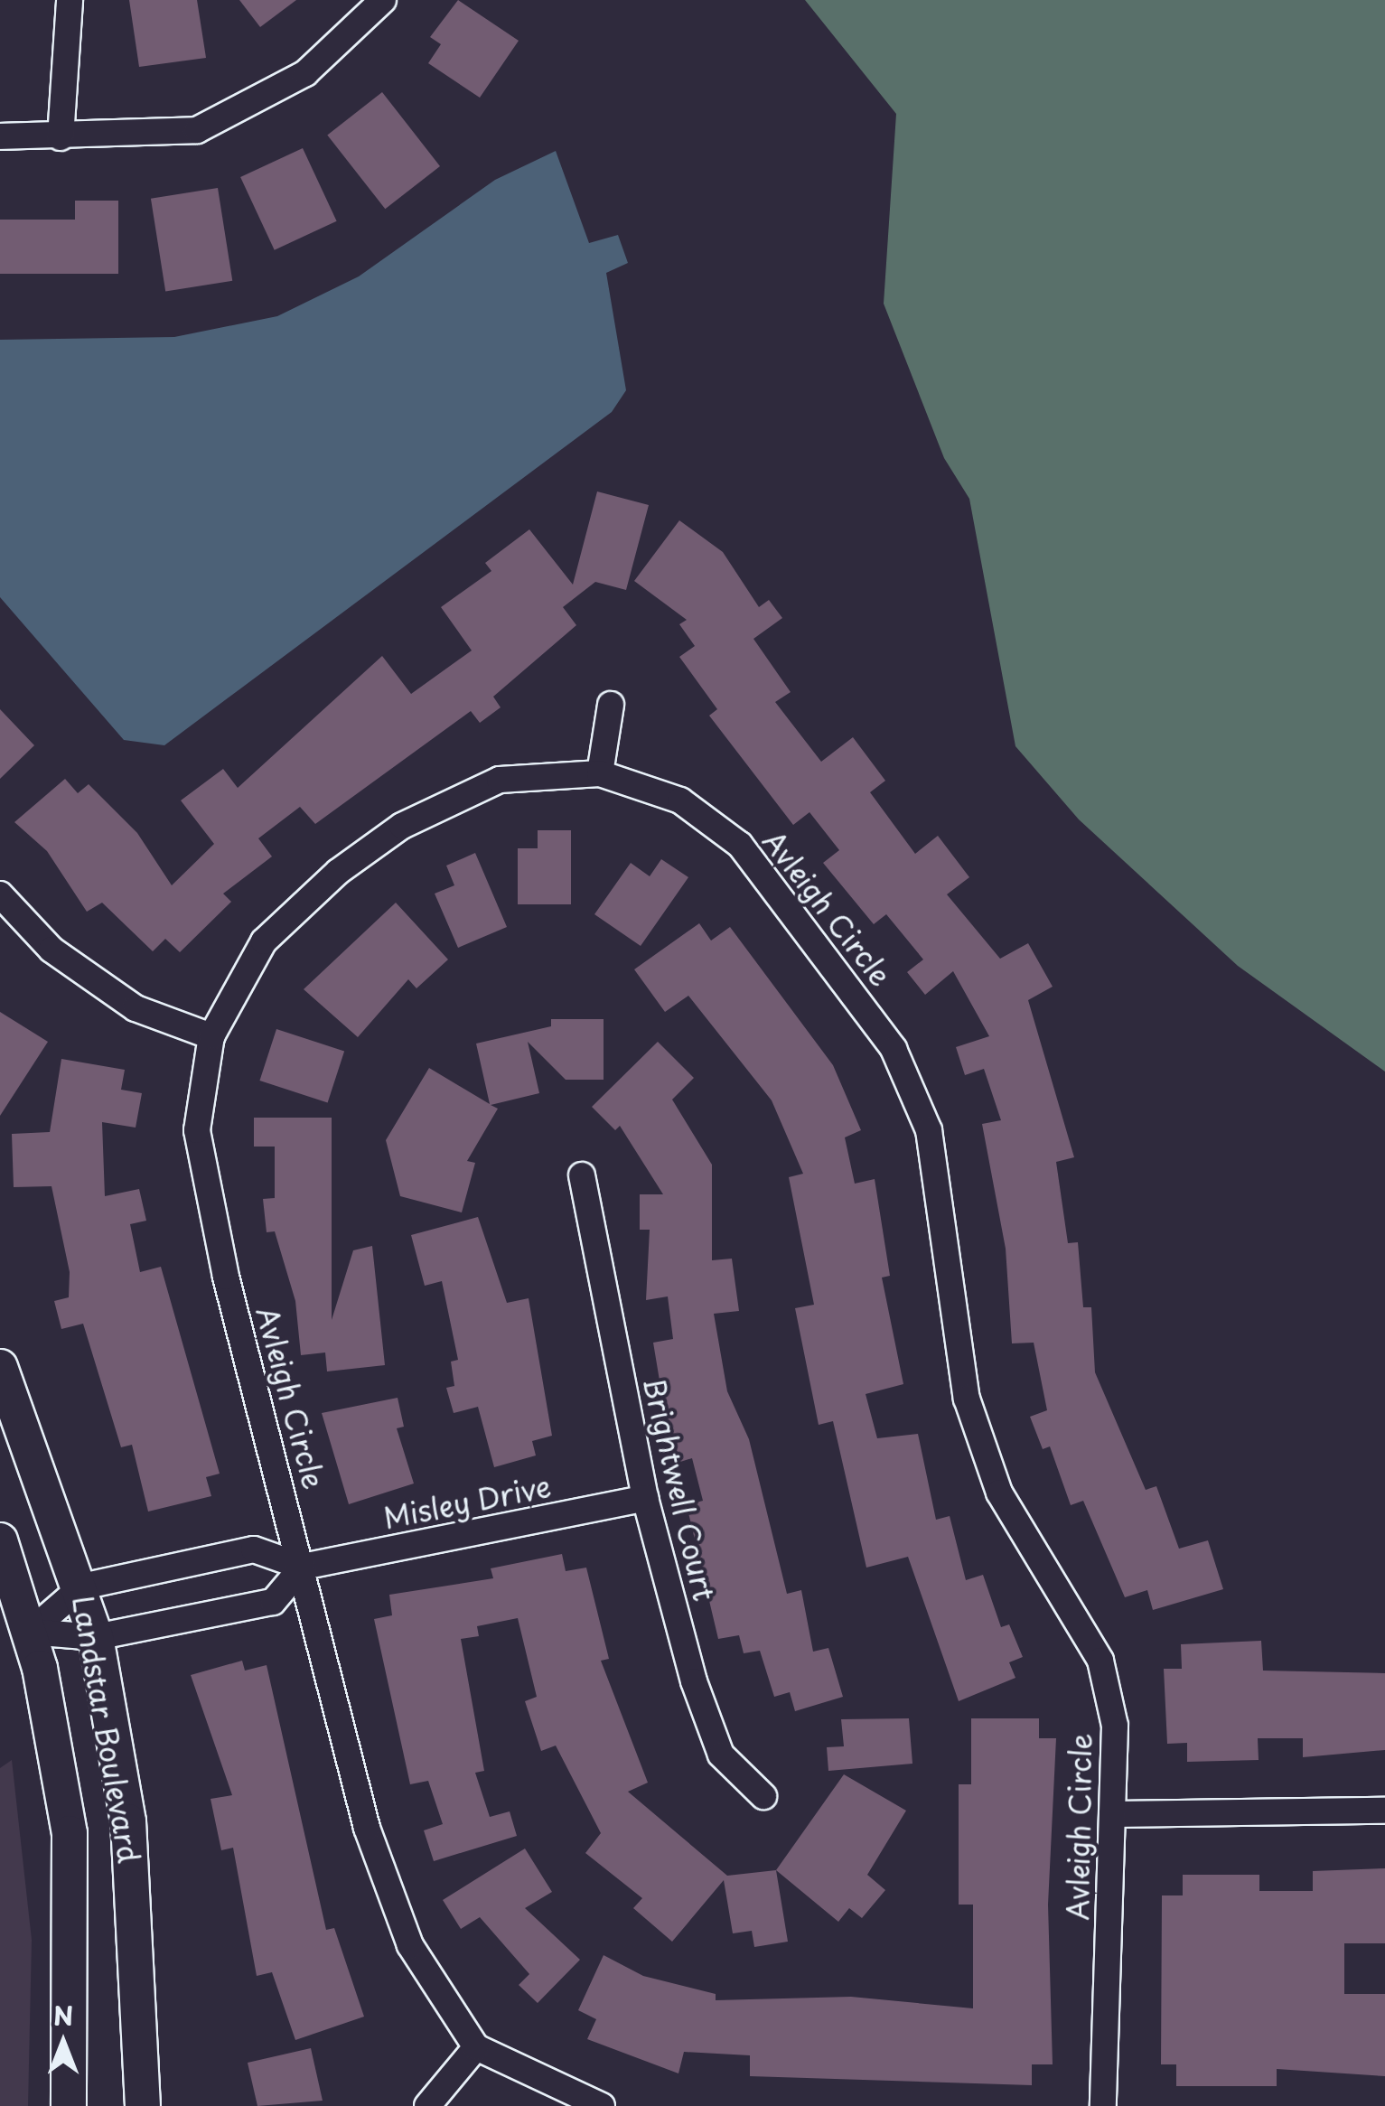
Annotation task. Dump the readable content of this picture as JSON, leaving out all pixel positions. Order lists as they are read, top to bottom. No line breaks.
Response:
{"streets":{"main road":["Landstar Boulevard"],"street":["Avleigh Circle","Brightwell Court","Misley Drive"]},"crossings":[["Avleigh Circle","Misley Drive"],["Brightwell Court","Misley Drive"]],"north":"top"}
